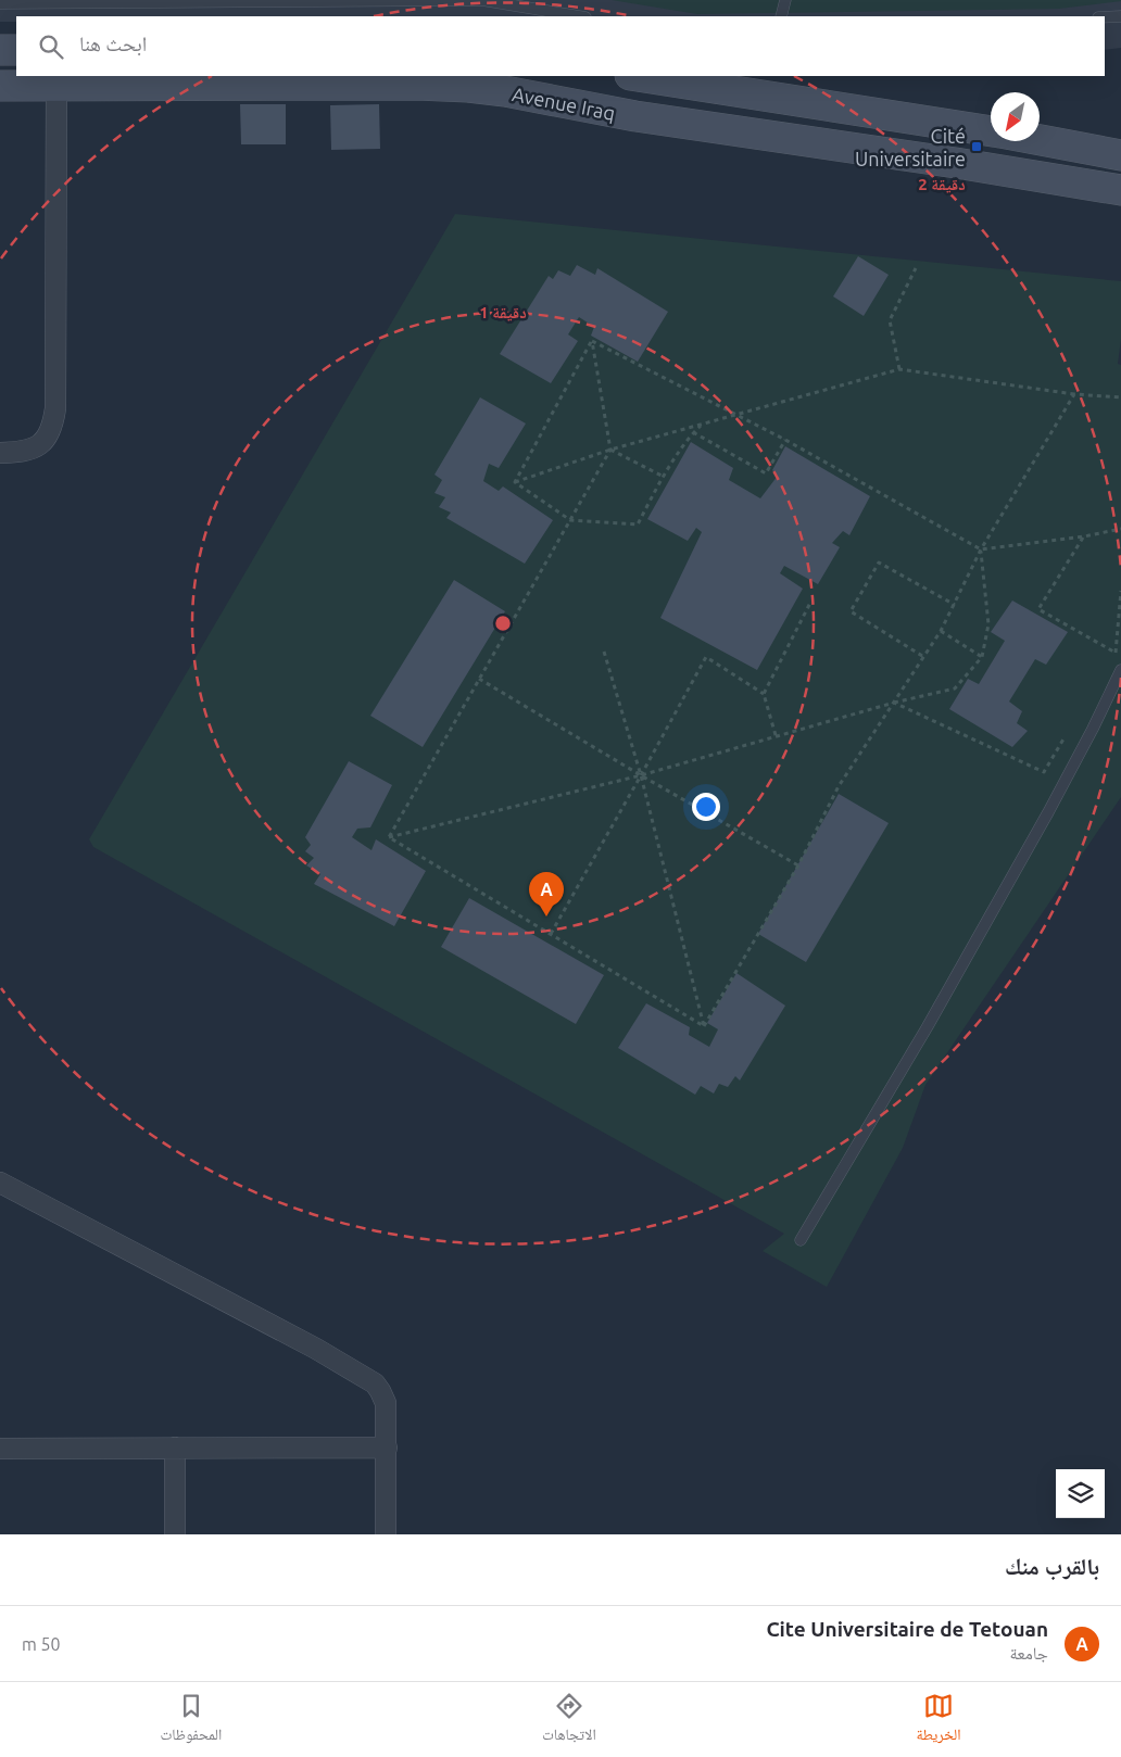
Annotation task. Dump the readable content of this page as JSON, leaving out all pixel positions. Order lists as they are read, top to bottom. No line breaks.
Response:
{"streets":{"street":["Avenue Iraq"]},"places":{"transit":["Cité Universitaire"]},"north":"bottom left","page":{"search":"ابحث هنا","pins":"A","heading":"بالقرب منك","list":[{"mark":"A","name":"Cite Universitaire de Tetouan","note":"جامعة","value":"50 m"}],"nav":["الخريطة","الاتجاهات","المحفوظات"]},"rings":["2 دقيقة","1 دقيقة"]}
